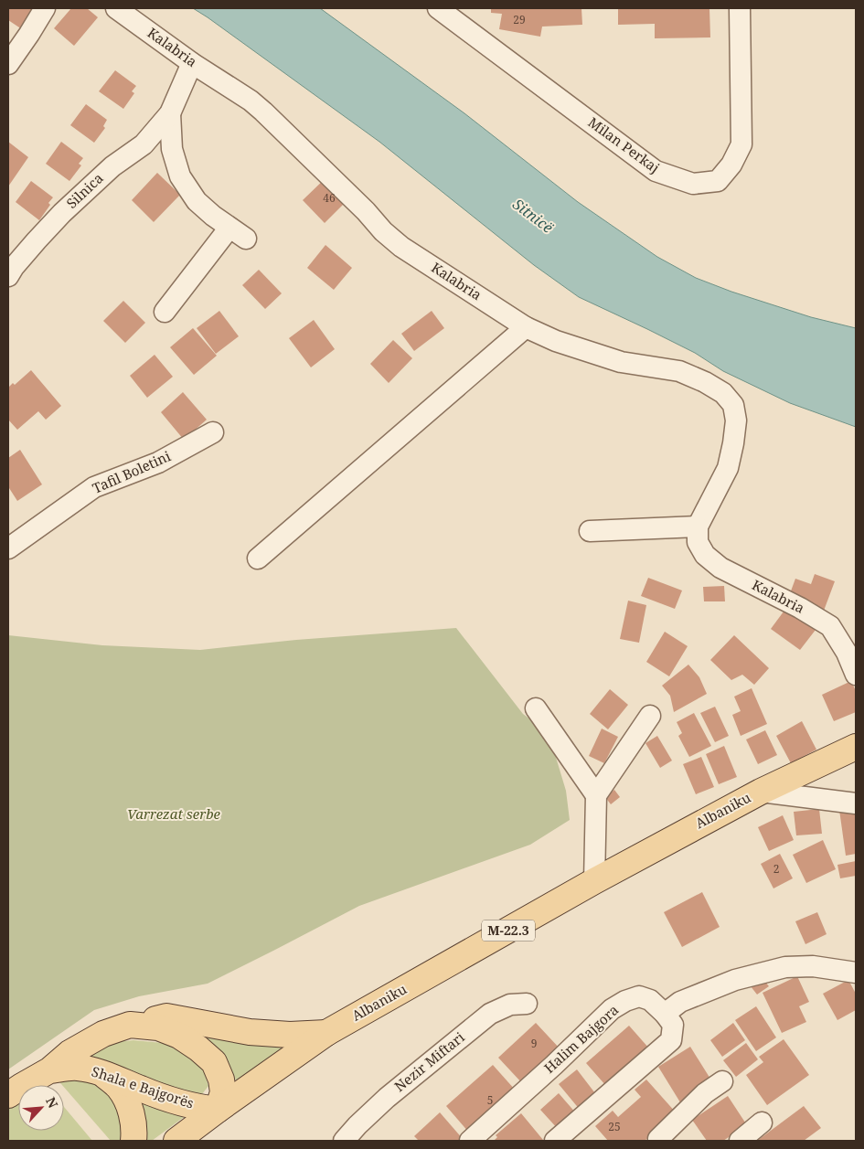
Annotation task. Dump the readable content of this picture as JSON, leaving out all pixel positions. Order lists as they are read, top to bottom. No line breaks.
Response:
{"streets":{"main road":["Albaniku","M-22.3","Shala e Bajgorës"],"street":["Kalabria","Milan Perkaj","Silnica","Tafil Boletini","Halim Bajgora","Nezir Miftari"]},"crossings":[["Kalabria","Silnica"],["Albaniku","Shala e Bajgorës"]],"water":["Sitnicë"],"parks":["Varrezat serbe"],"house_numbers":["29","46","2","9","5","25"],"north":"top right"}
